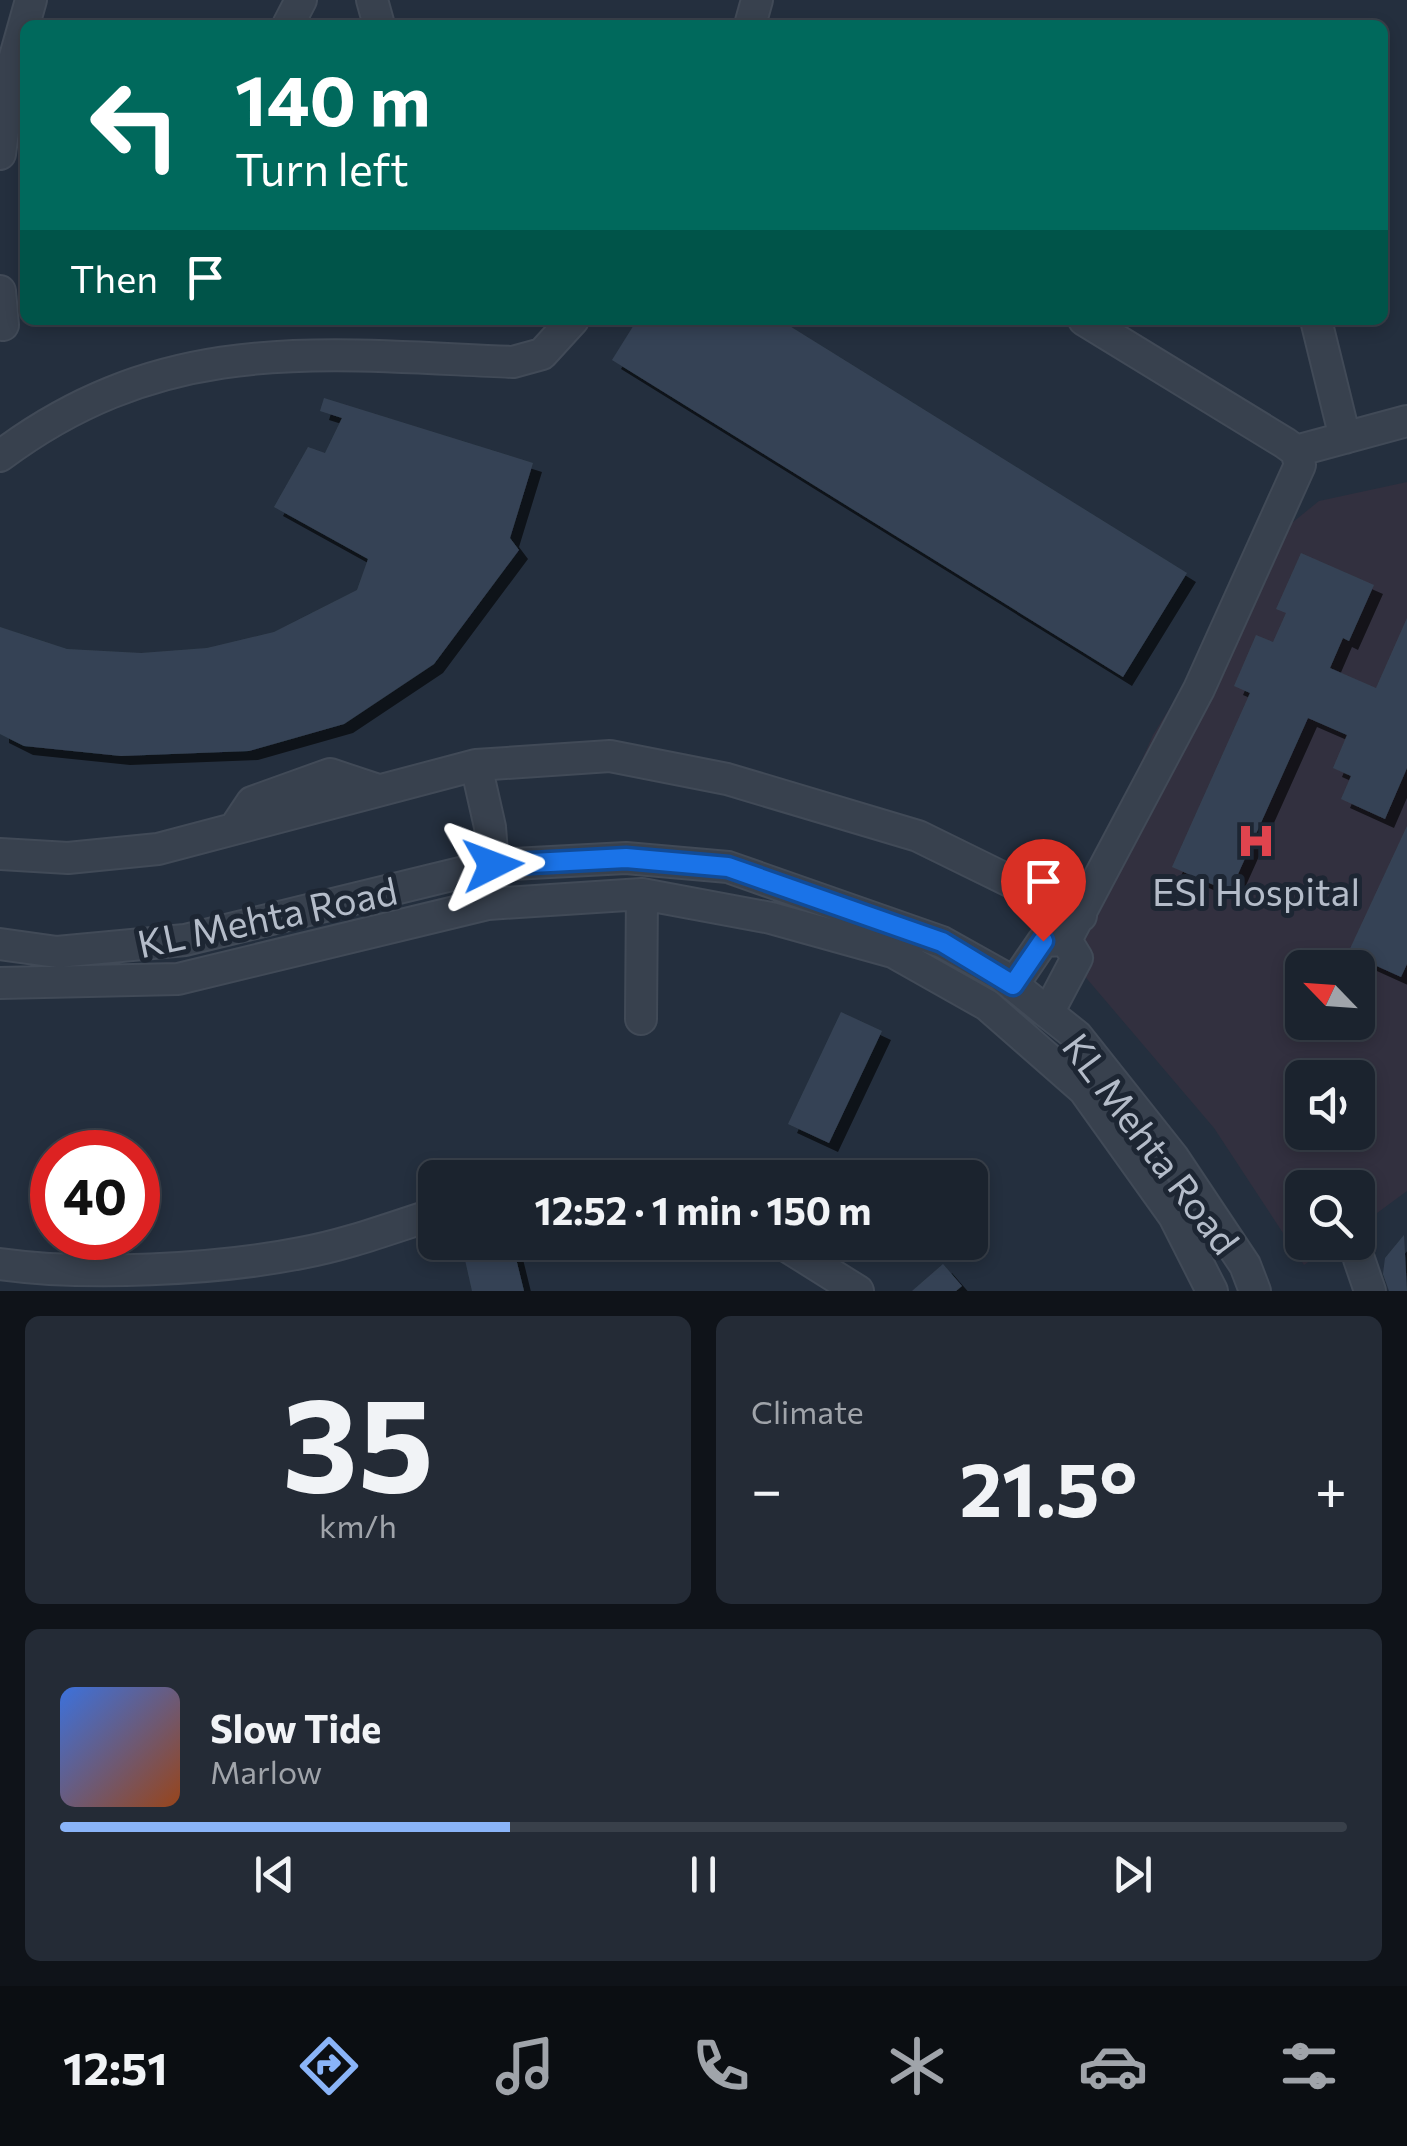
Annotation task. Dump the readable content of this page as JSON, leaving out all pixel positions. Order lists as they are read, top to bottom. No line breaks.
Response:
{"streets":{"street":["KL Mehta Road"]},"places":{"hospital":["ESI Hospital"]},"north":"top left","page":{"turn":["140 m","Turn left"],"then":"Then","limit":"40","trip":"12:52 · 1 min · 150 m","tile":[["35","km/h"],"Climate"],"heat":["−","21.5°","+"],"song":["Slow Tide","Marlow"],"tabs":"12:51"}}
